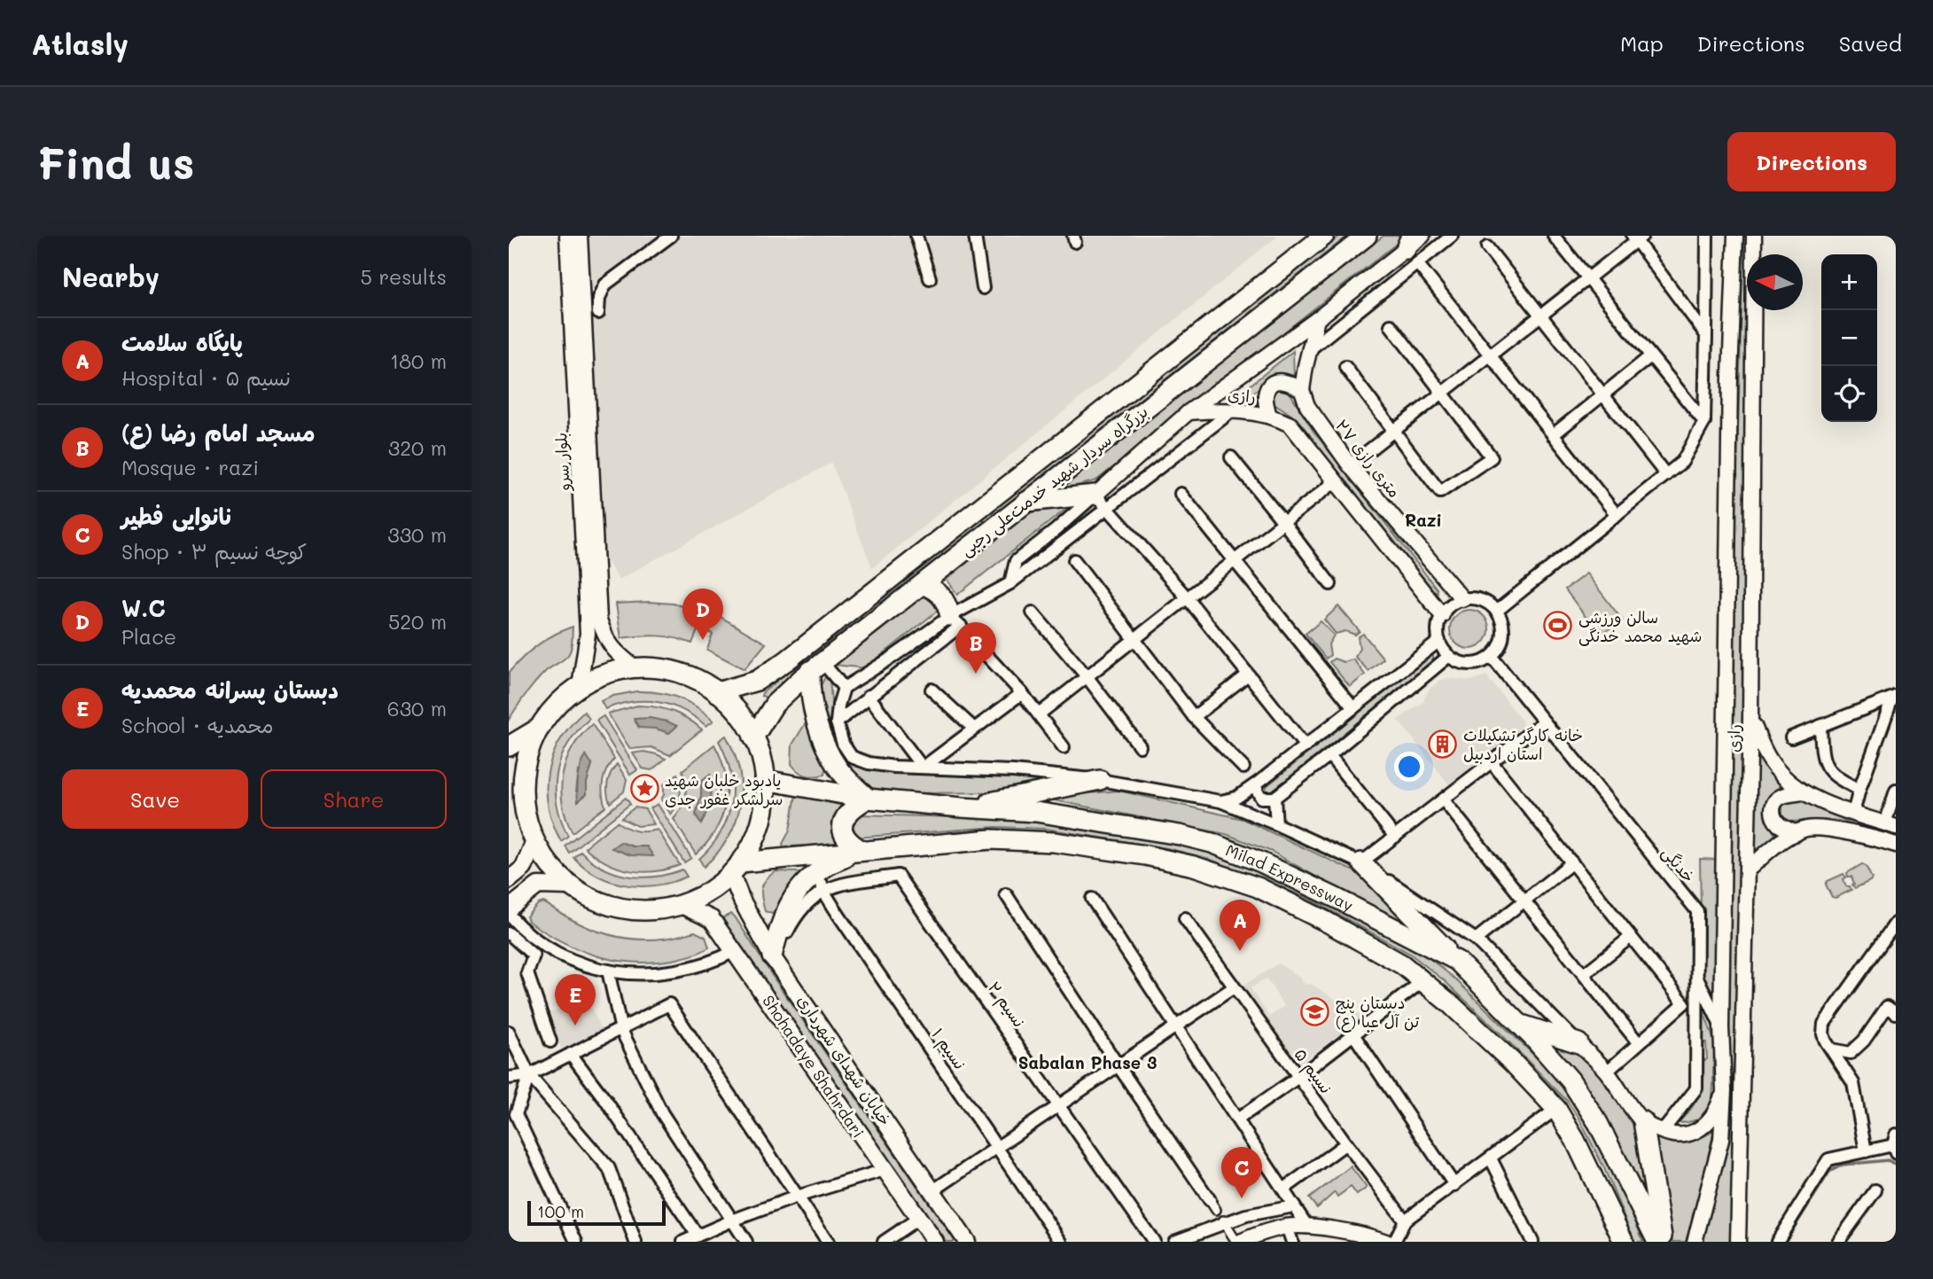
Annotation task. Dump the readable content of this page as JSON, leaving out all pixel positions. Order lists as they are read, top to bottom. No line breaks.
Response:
{"streets":{"highway":["بزرگراه سردار شهید خدمت‌علی رجبی","Milad Expressway"],"main road":["خیابان شهدای شهرداری","Shohadaye Shahrdari"],"street":["رازی","۲۷ متری رازی","بلوار سرو","خدنگی","نسیم ۲","نسیم ۱","نسیم ۵"]},"crossings":[["۲۷ متری رازی","خدنگی"],["Milad Expressway","خیابان شهدای شهرداری"],["نسیم ۲","نسیم ۱"]],"districts":["Razi","Sabalan Phase 3"],"places":{"sports":["سالن ورزشی شهید محمد خدنگی"],"building":["خانه کارگر تشکیلات استان اردبیل"],"place":["یادبود خلبان شهید سرلشکر غفور جدی"],"school or university":["دبستان پنج تن آل عبا (ع)"]},"scale_bar":"100 m","north":"left","page":{"header":"Atlasly","nav":["Map","Directions","Saved"],"buttons":["Directions",["Save","Share"]],"title":"Find us","heading":["Nearby","5 results"],"map_buttons":["+","−"],"list":[{"mark":"A","name":"پایگاه سلامت","note":"Hospital · نسیم ۵","value":"180 m"},{"mark":"B","name":"مسجد امام رضا (ع)","note":"Mosque · razi","value":"320 m"},{"mark":"C","name":"نانوایی فطیر","note":"Shop · کوچه نسیم ۳","value":"330 m"},{"mark":"D","name":"W.C","note":"Place","value":"520 m"},{"mark":"E","name":"دبستان پسرانه محمدیه","note":"School · محمدیه","value":"630 m"}],"pins":["D","B","A","E","C"],"scale":"100 m"}}
